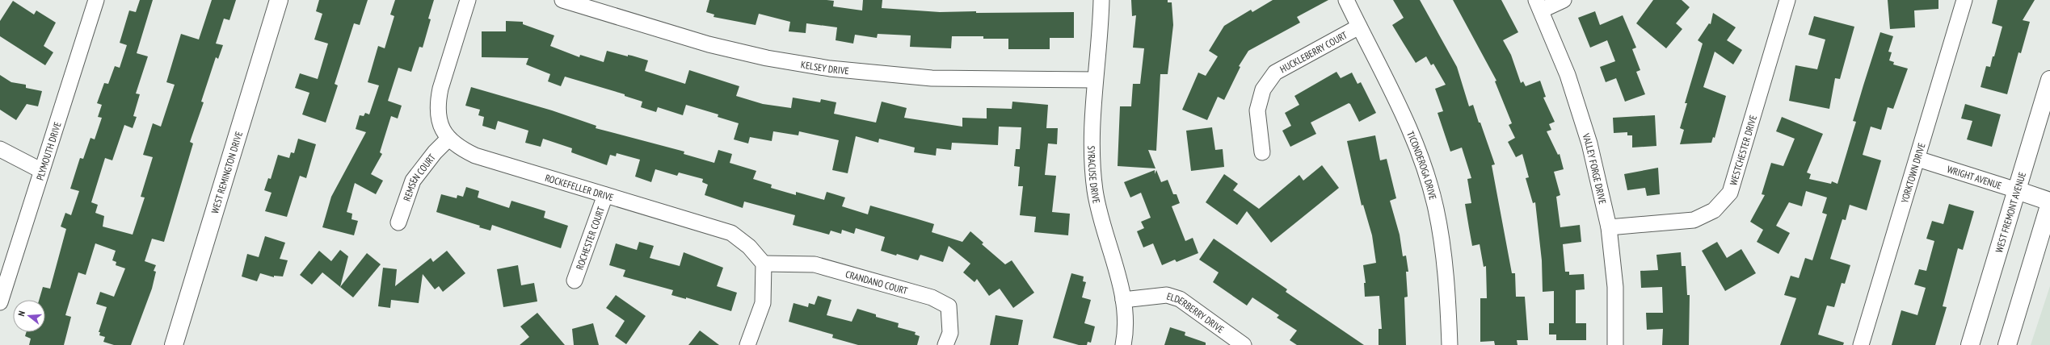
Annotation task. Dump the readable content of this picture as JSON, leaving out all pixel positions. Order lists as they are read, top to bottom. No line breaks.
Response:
{"streets":{"main road":["WEST REMINGTON DRIVE","WRIGHT AVENUE","WEST FREMONT AVENUE"],"street":["HUCKLEBERRY COURT","KELSEY DRIVE","WESTCHESTER DRIVE","PLYMOUTH DRIVE","TICONDEROGA DRIVE","VALLEY FORGE DRIVE","YORKTOWN DRIVE","SYRACUSE DRIVE","REMSEN COURT","ROCKEFELLER DRIVE","ROCHESTER COURT","CRANDANO COURT","ELDERBERRY DRIVE"]},"crossings":[["HUCKLEBERRY COURT","TICONDEROGA DRIVE"],["KELSEY DRIVE","SYRACUSE DRIVE"],["WESTCHESTER DRIVE","VALLEY FORGE DRIVE"],["YORKTOWN DRIVE","WRIGHT AVENUE"],["SYRACUSE DRIVE","ELDERBERRY DRIVE"],["WRIGHT AVENUE","WEST FREMONT AVENUE"],["REMSEN COURT","ROCKEFELLER DRIVE"],["ROCKEFELLER DRIVE","ROCHESTER COURT"],["ROCKEFELLER DRIVE","CRANDANO COURT"]],"north":"left"}
